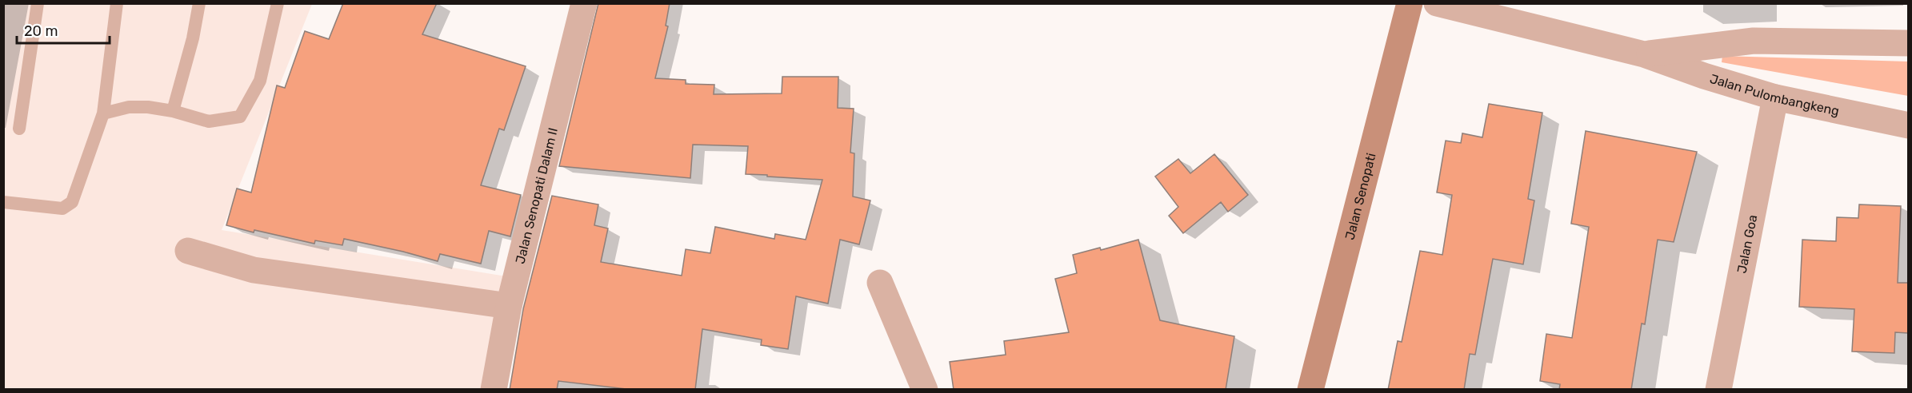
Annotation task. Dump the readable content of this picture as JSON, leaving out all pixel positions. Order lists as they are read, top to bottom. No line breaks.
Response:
{"streets":{"main road":["Jalan Senopati"],"street":["Jalan Pulombangkeng","Jalan Senopati Dalam II","Jalan Goa"]},"crossings":[["Jalan Pulombangkeng","Jalan Goa"]],"scale_bar":"20 m"}
